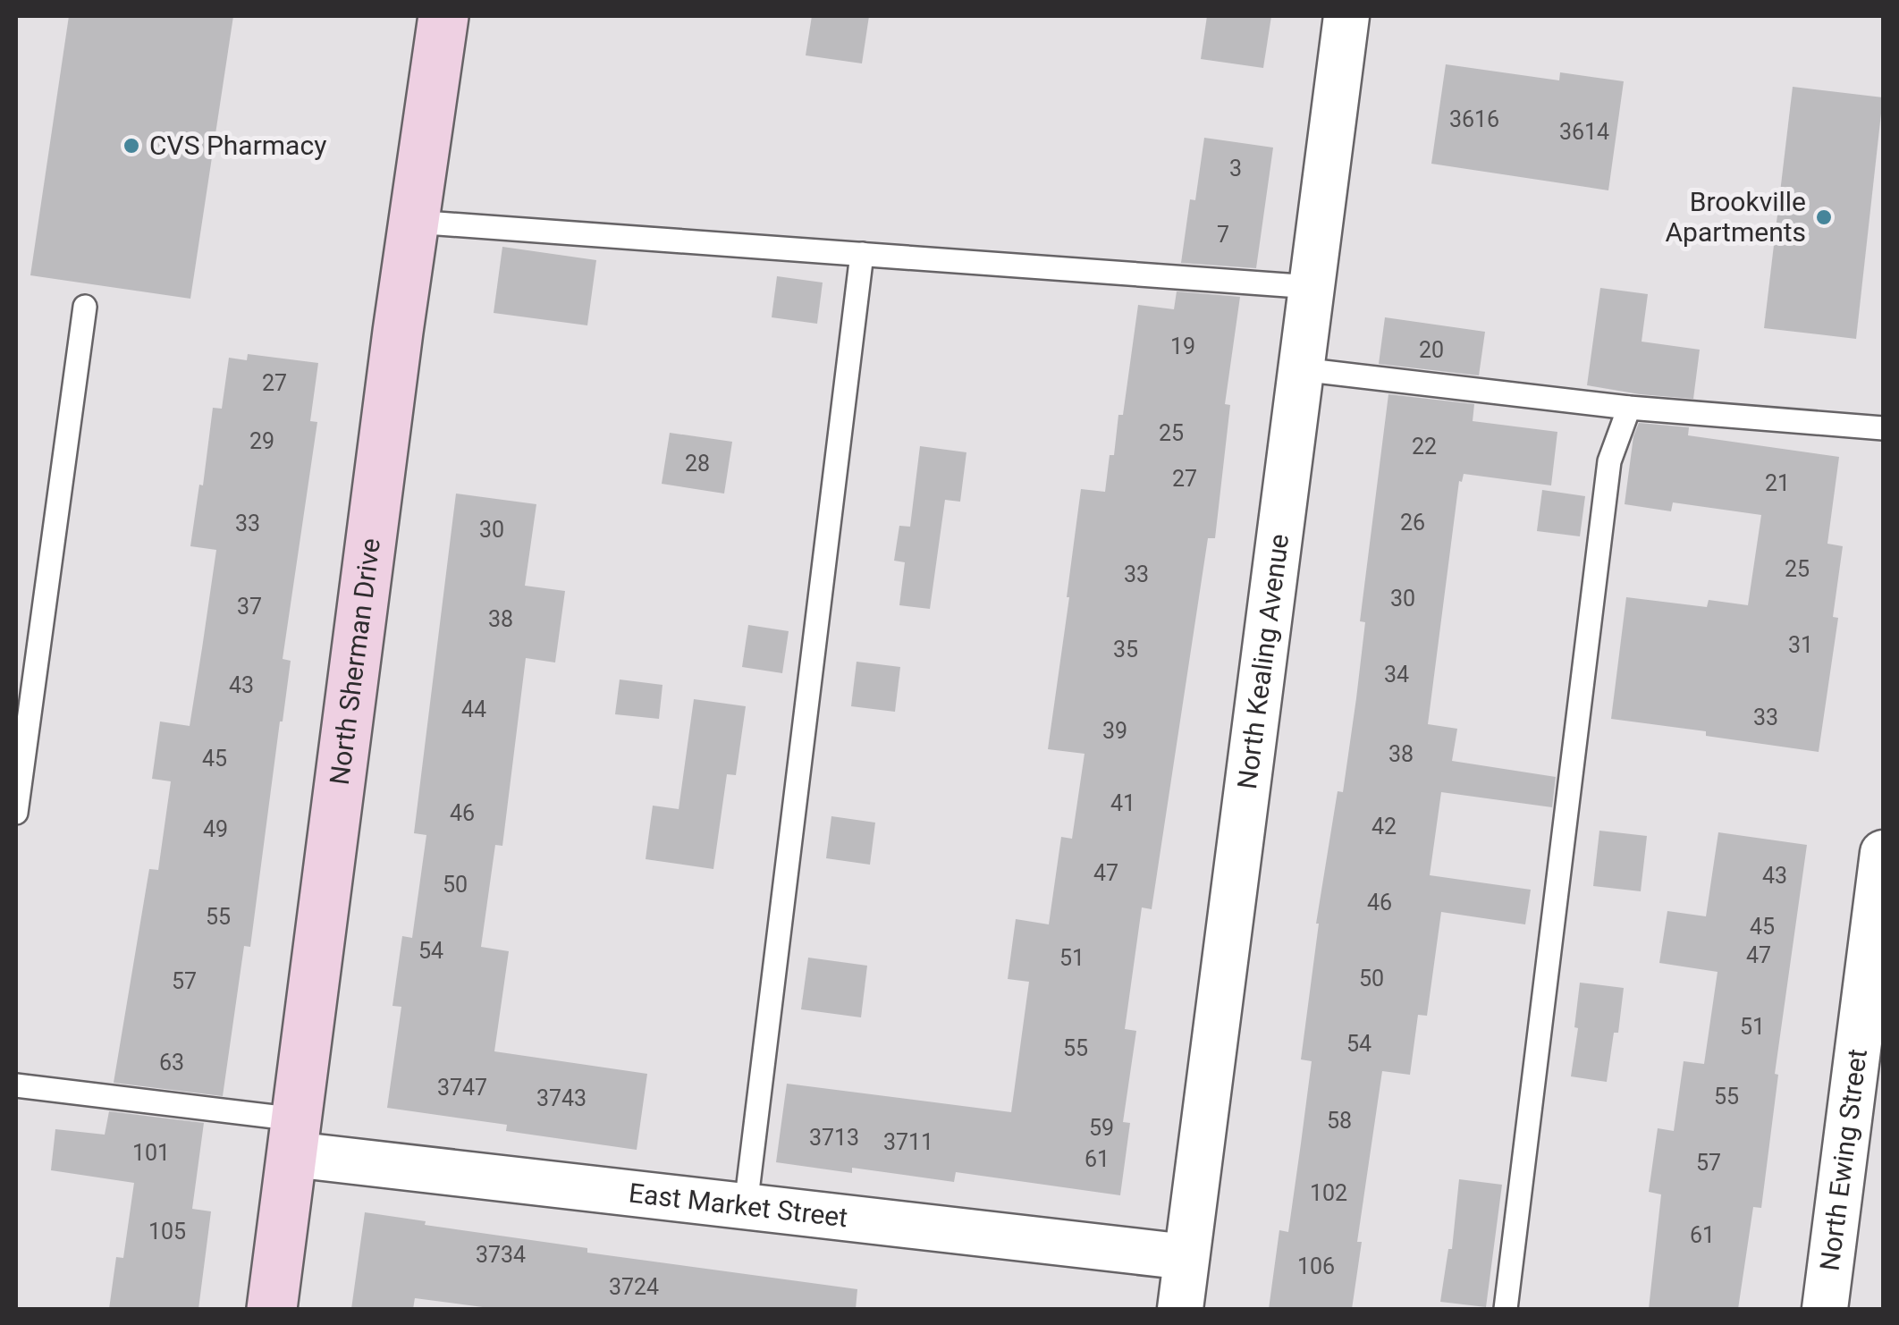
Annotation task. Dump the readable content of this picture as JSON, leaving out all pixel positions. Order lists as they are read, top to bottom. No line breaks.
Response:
{"streets":{"main road":["North Sherman Drive"],"street":["North Kealing Avenue","North Ewing Street","East Market Street"]},"crossings":[["North Sherman Drive","East Market Street"],["North Kealing Avenue","East Market Street"]],"places":["CVS Pharmacy","Brookville Apartments"],"house_numbers":["3616","3614","3","7","19","20","27","25","29","22","28","27","21","26","33","30","25","33","30","37","38","31","35","34","43","44","33","39","38","45","41","46","42","49","47","43","50","46","55","45","54","47","51","50","57","51","54","55","63","3747","55","3743","58","59","3713","3711","101","61","57","102","105","61","3734","106","3724"]}
